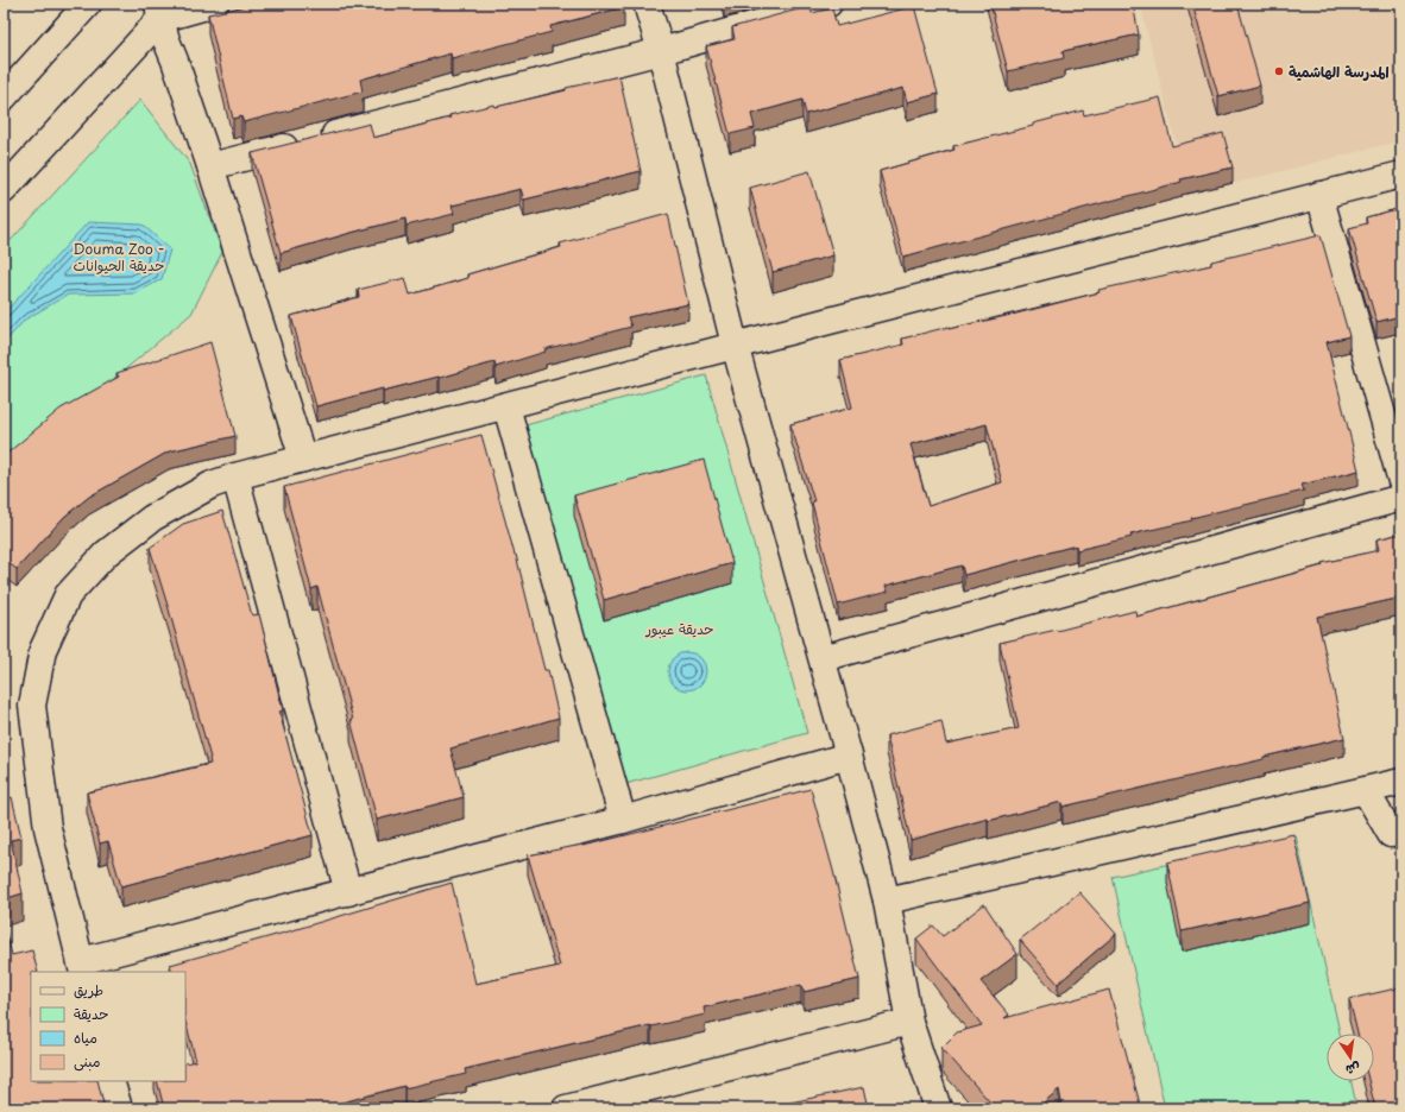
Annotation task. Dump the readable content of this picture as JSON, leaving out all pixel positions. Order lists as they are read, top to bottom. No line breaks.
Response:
{"parks":["Douma Zoo - حديقة الحيوانات","حديقة عيبور"],"places":["المدرسة الهاشمية"],"legend":["طريق","حديقة","مياه","مبنى"],"north":"bottom"}
